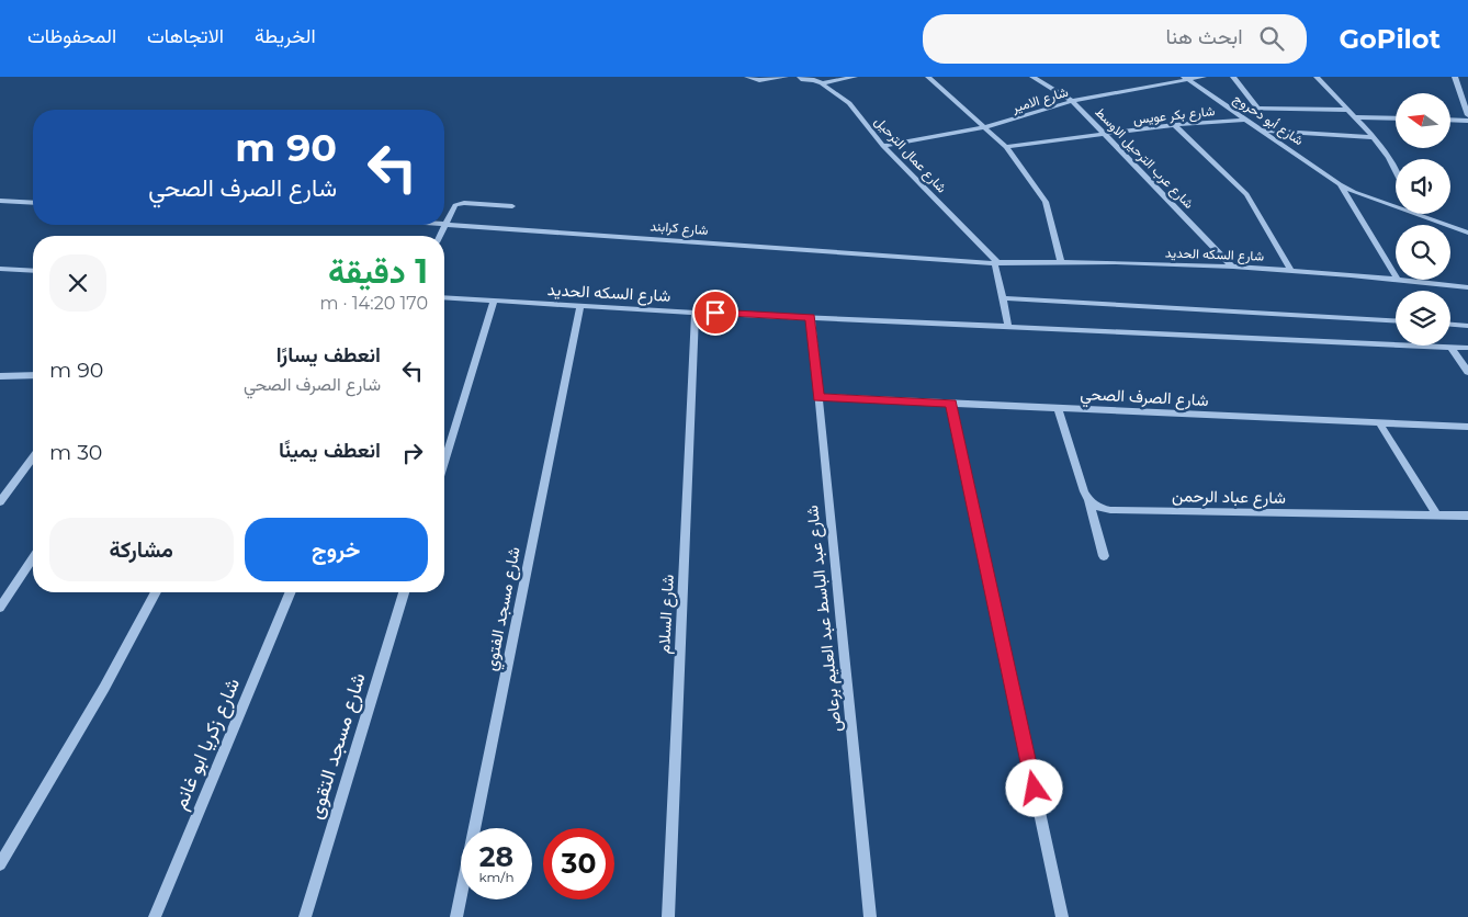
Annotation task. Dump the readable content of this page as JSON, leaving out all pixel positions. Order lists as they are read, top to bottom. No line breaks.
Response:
{"streets":{"street":["شارع الامير","شارع بكر عويس","شارع أبو دحروج","شارع عمال الترحيل","شارع عرب الترحيل الاوسط","شارع كرابند","شارع السكه الحديد","شارع الصرف الصحي","شارع عباد الرحمن","شارع مسجد الفتوي","شارع السلام","شارع عبد الباسط عبد العليم برعاص","شارع زكريا ابو غانم","شارع مسجد التقوى"]},"crossings":[["شارع الامير","شارع أبو دحروج"],["شارع الامير","شارع عمال الترحيل"],["شارع الامير","شارع عرب الترحيل الاوسط"],["شارع بكر عويس","شارع أبو دحروج"],["شارع بكر عويس","شارع عرب الترحيل الاوسط"],["شارع عمال الترحيل","شارع كرابند"],["شارع عمال الترحيل","شارع السكه الحديد"],["شارع عرب الترحيل الاوسط","شارع السكه الحديد"],["شارع كرابند","شارع السكه الحديد"],["شارع السكه الحديد","شارع مسجد الفتوي"],["شارع السكه الحديد","شارع السلام"],["شارع السكه الحديد","شارع عبد الباسط عبد العليم برعاص"],["شارع الصرف الصحي","شارع عبد الباسط عبد العليم برعاص"]],"north":"left","page":{"header":"GoPilot","search":"ابحث هنا","nav":["الخريطة","الاتجاهات","المحفوظات"],"turn":["90 m","شارع الصرف الصحي"],"heading":["1 دقيقة","170 m · 14:20"],"list":[{"name":"انعطف يسارًا","note":"شارع الصرف الصحي","value":"90 m"},{"name":"انعطف يمينًا","value":"30 m"}],"buttons":["خروج","مشاركة"],"speed":"28 km/h","limit":"30"}}
